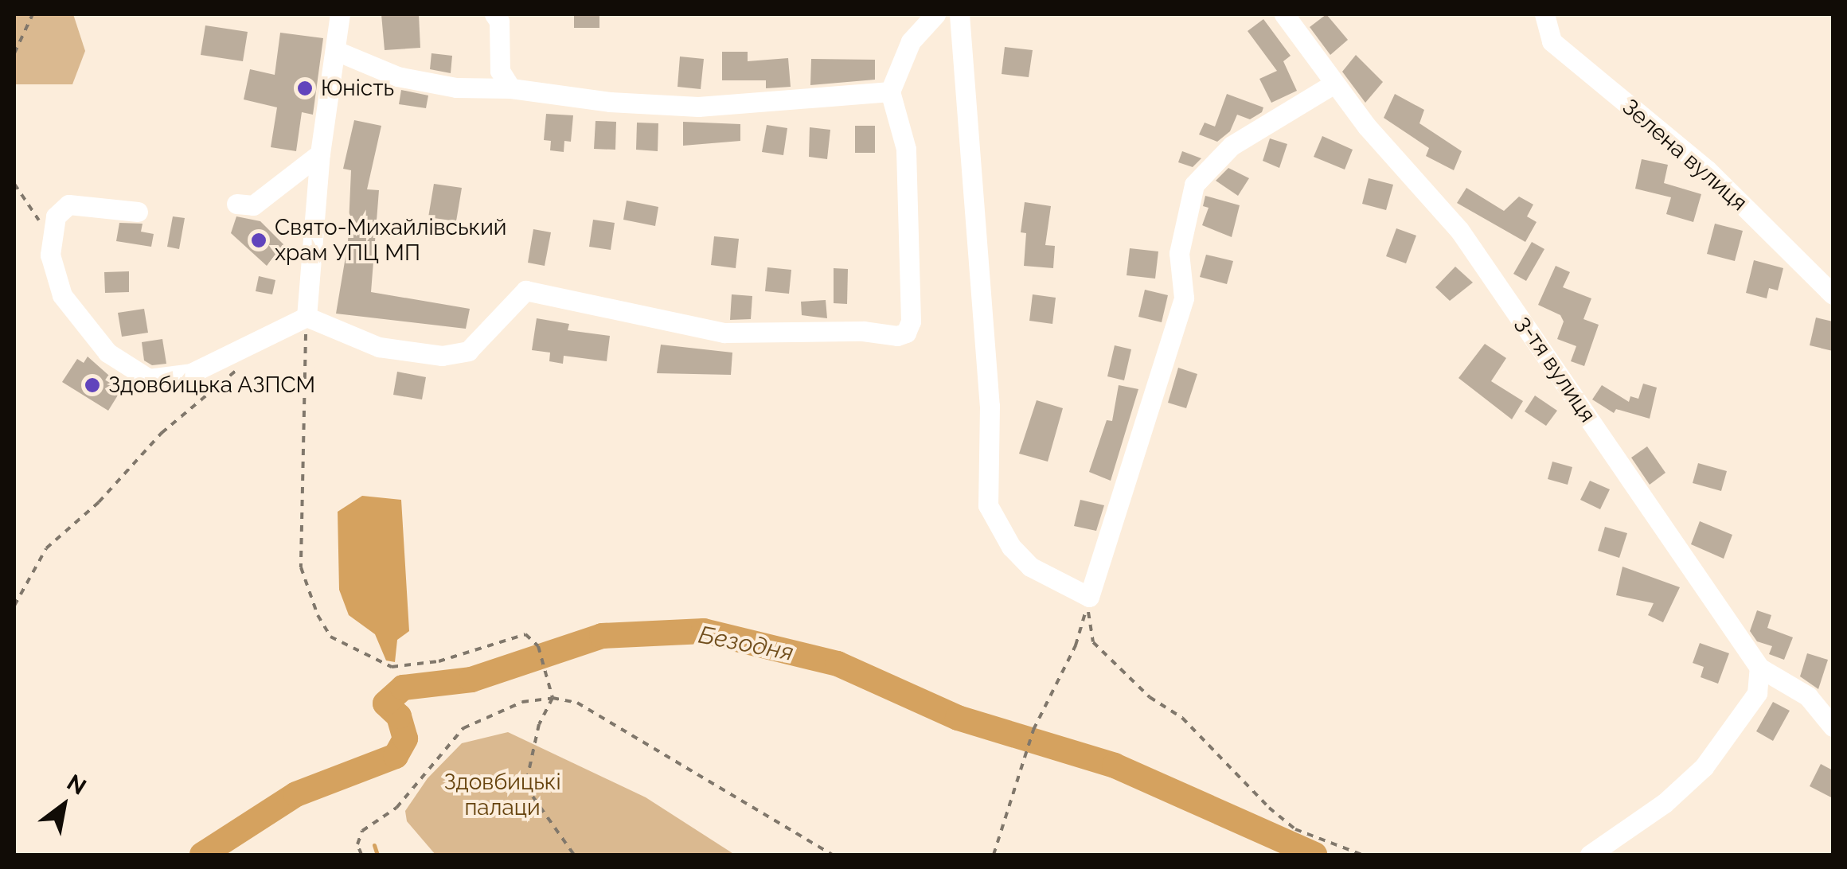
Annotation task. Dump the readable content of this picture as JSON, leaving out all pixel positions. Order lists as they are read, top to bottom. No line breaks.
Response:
{"streets":{"street":["Зелена вулиця","3-тя вулиця"]},"water":["Безодня"],"parks":["Здовбицькі палаци"],"places":["Юність","Свято-Михайлівський храм УПЦ МП","Здовбицька АЗПСМ"],"north":"top right"}
